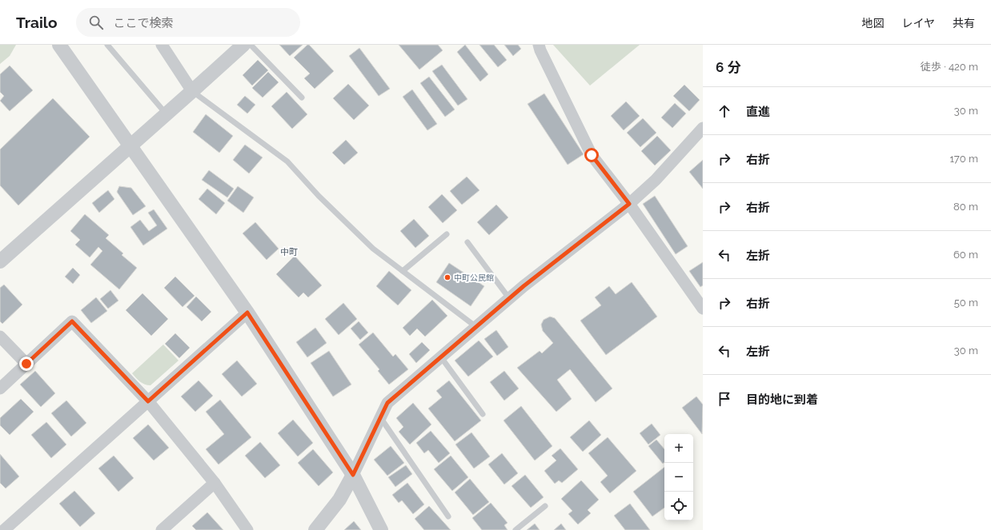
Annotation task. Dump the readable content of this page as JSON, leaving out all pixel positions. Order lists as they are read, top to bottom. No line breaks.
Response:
{"districts":["中町"],"places":["中町公民館"],"page":{"header":"Trailo","search":"ここで検索","nav":["地図","レイヤ","共有"],"heading":["6 分","徒歩 · 420 m"],"list":[["直進","30 m"],["右折","170 m"],["右折","80 m"],["左折","60 m"],["右折","50 m"],["左折","30 m"],"目的地に到着"],"map_buttons":["+","−"]}}
